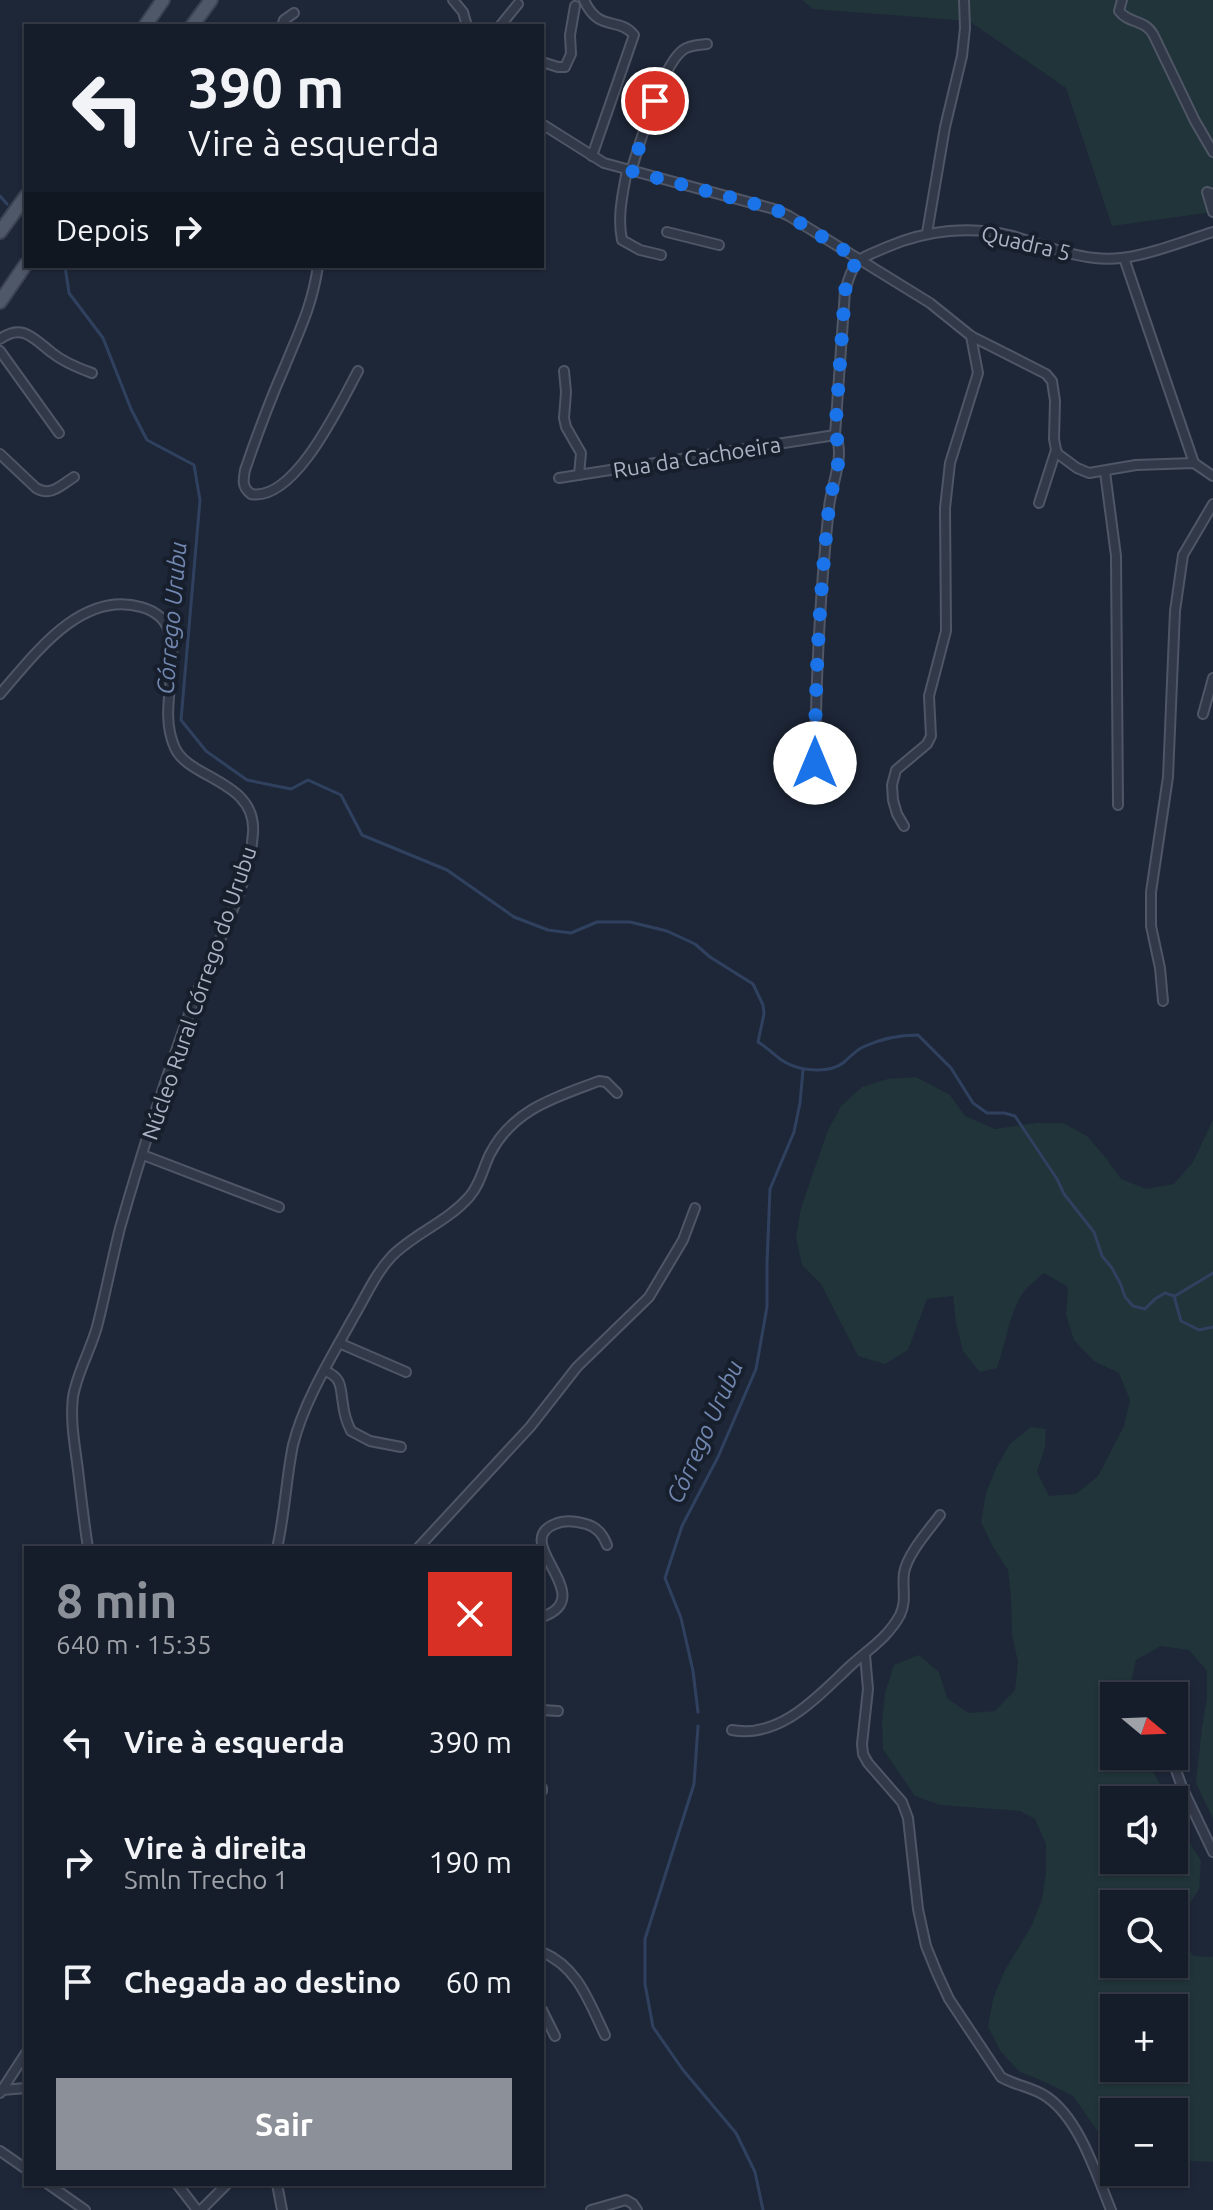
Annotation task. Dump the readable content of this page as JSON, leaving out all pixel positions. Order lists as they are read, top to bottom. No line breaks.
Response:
{"streets":{"street":["Quadra 5","Rua da Cachoeira","Núcleo Rural Córrego do Urubu"]},"water":["Córrego Urubu"],"north":"right","page":{"turn":["390 m","Vire à esquerda"],"then":"Depois","heading":["8 min","640 m · 15:35"],"map_buttons":["+","−"],"list":[{"name":"Vire à esquerda","value":"390 m"},{"name":"Vire à direita","note":"Smln Trecho 1","value":"190 m"},{"name":"Chegada ao destino","value":"60 m"}],"buttons":"Sair"}}
